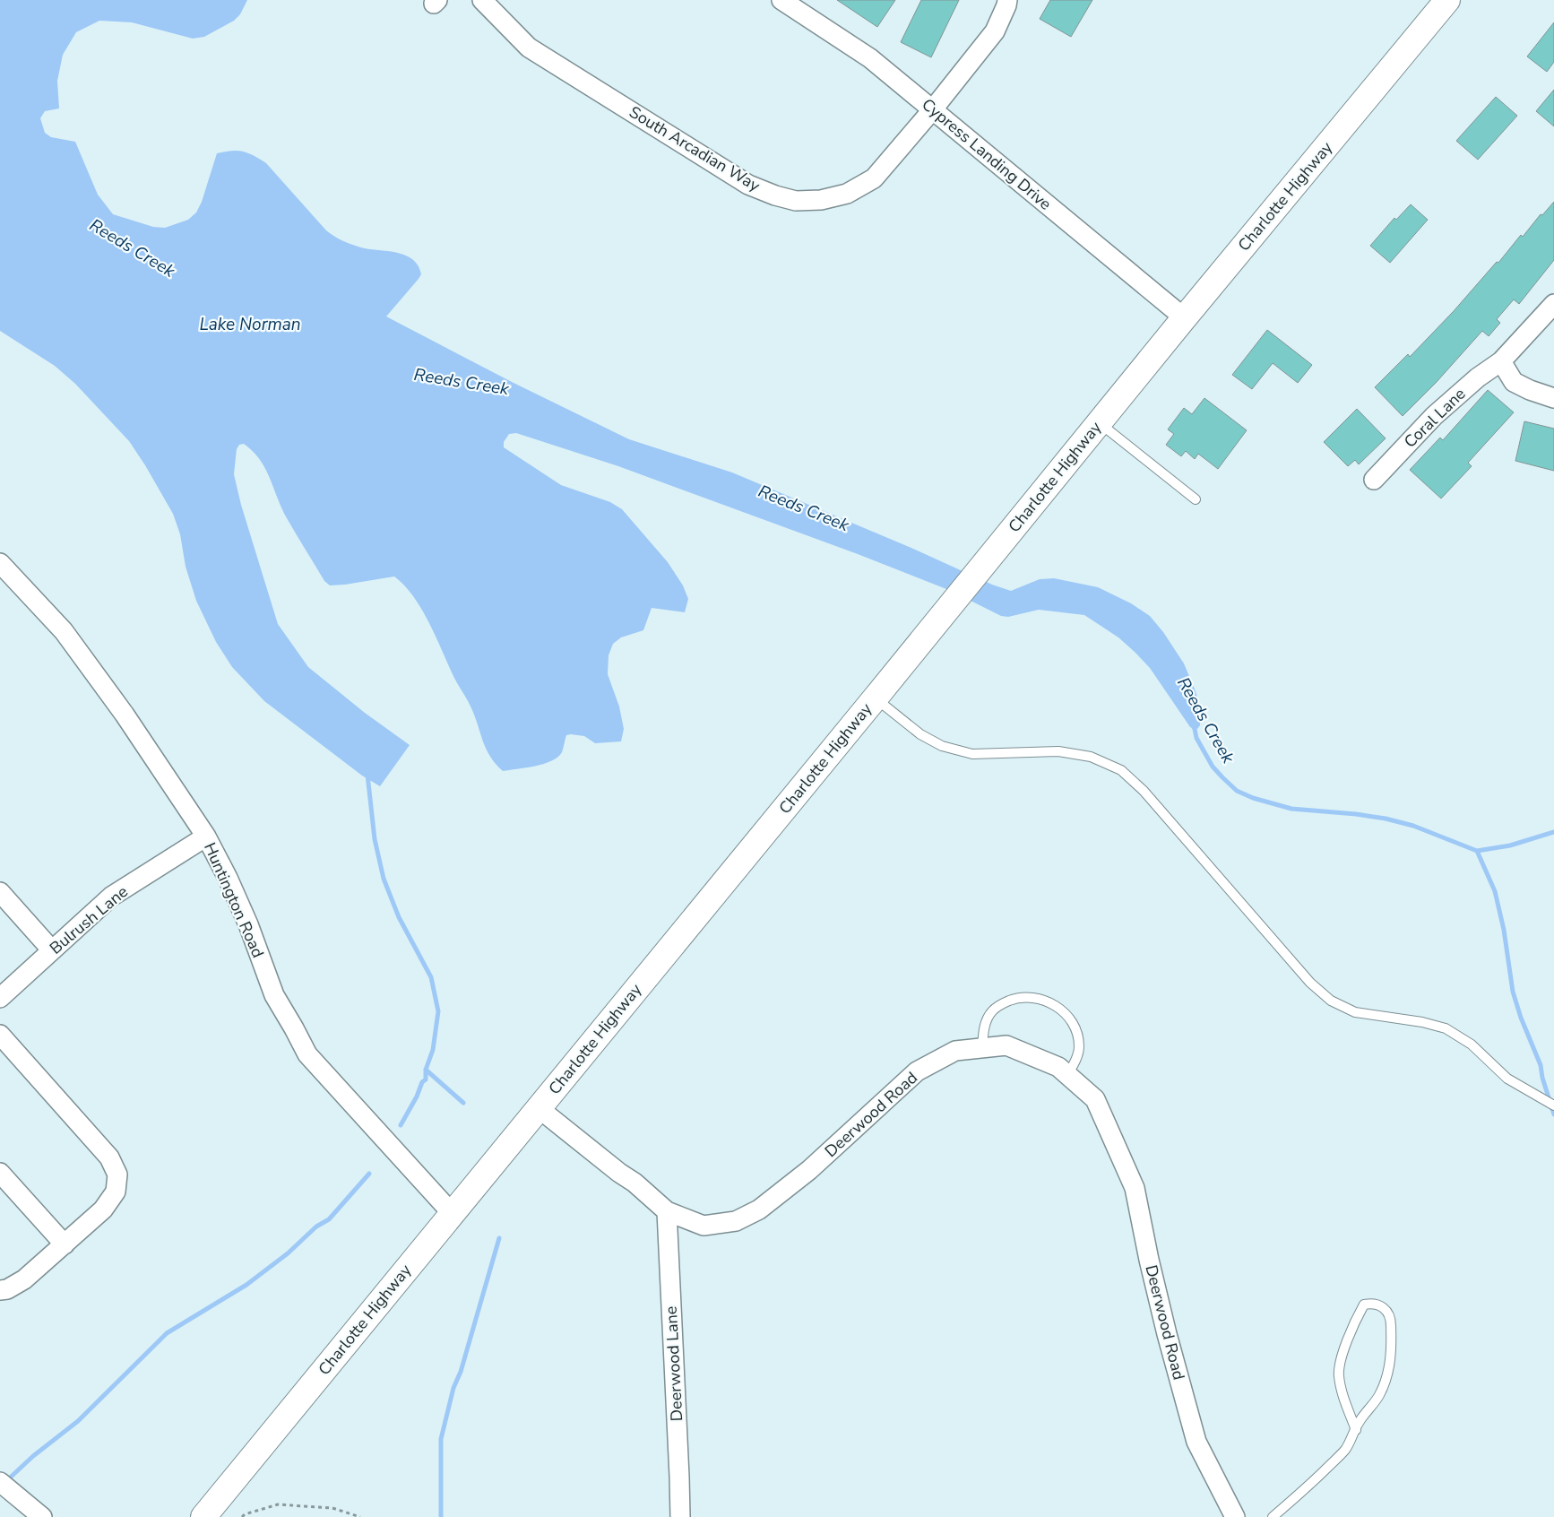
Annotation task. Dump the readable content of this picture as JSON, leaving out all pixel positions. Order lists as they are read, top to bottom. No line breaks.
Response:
{"streets":{"main road":["Charlotte Highway"],"street":["South Arcadian Way","Cypress Landing Drive","Coral Lane","Huntington Road","Bulrush Lane","Deerwood Road","Deerwood Lane"]},"crossings":[["South Arcadian Way","Cypress Landing Drive"],["Cypress Landing Drive","Charlotte Highway"],["Charlotte Highway","Huntington Road"],["Charlotte Highway","Deerwood Road"],["Huntington Road","Bulrush Lane"],["Deerwood Road","Deerwood Lane"]],"water":["Reeds Creek","Lake Norman"]}
